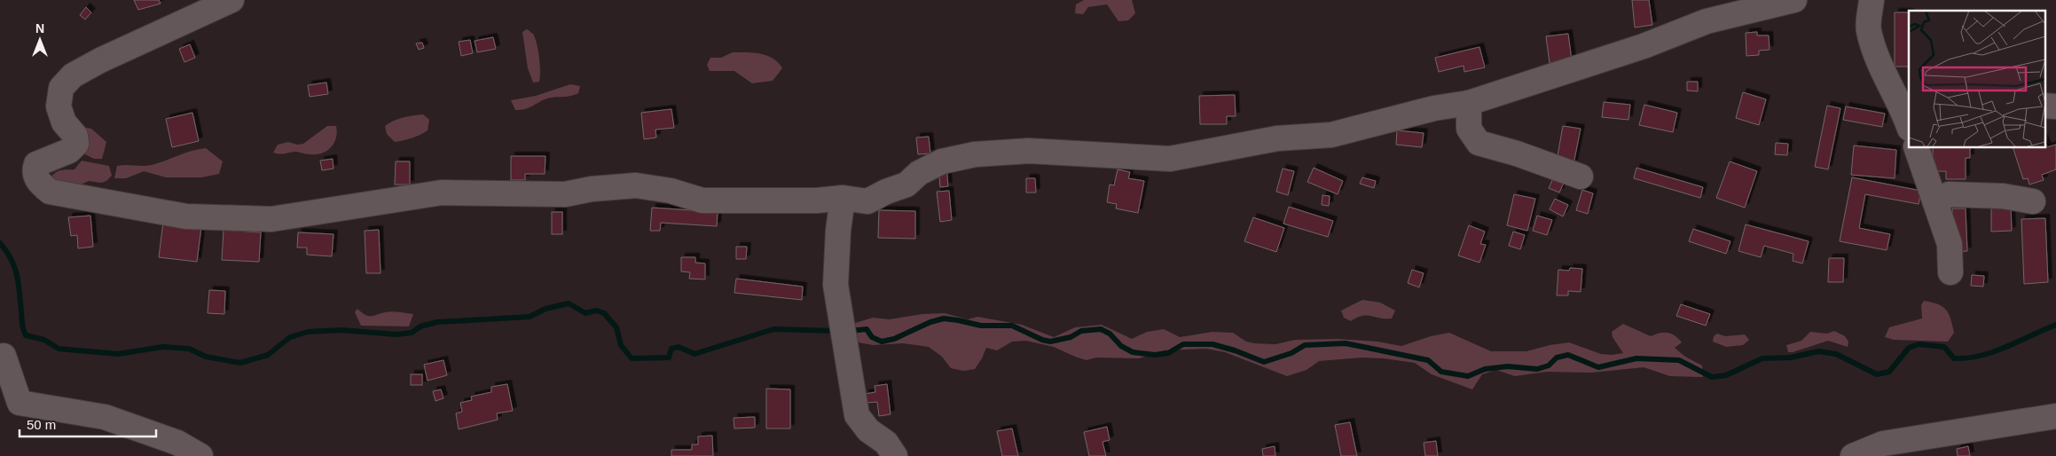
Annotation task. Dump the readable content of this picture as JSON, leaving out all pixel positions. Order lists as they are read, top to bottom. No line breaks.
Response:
{"scale_bar":"50 m","north":"top"}
